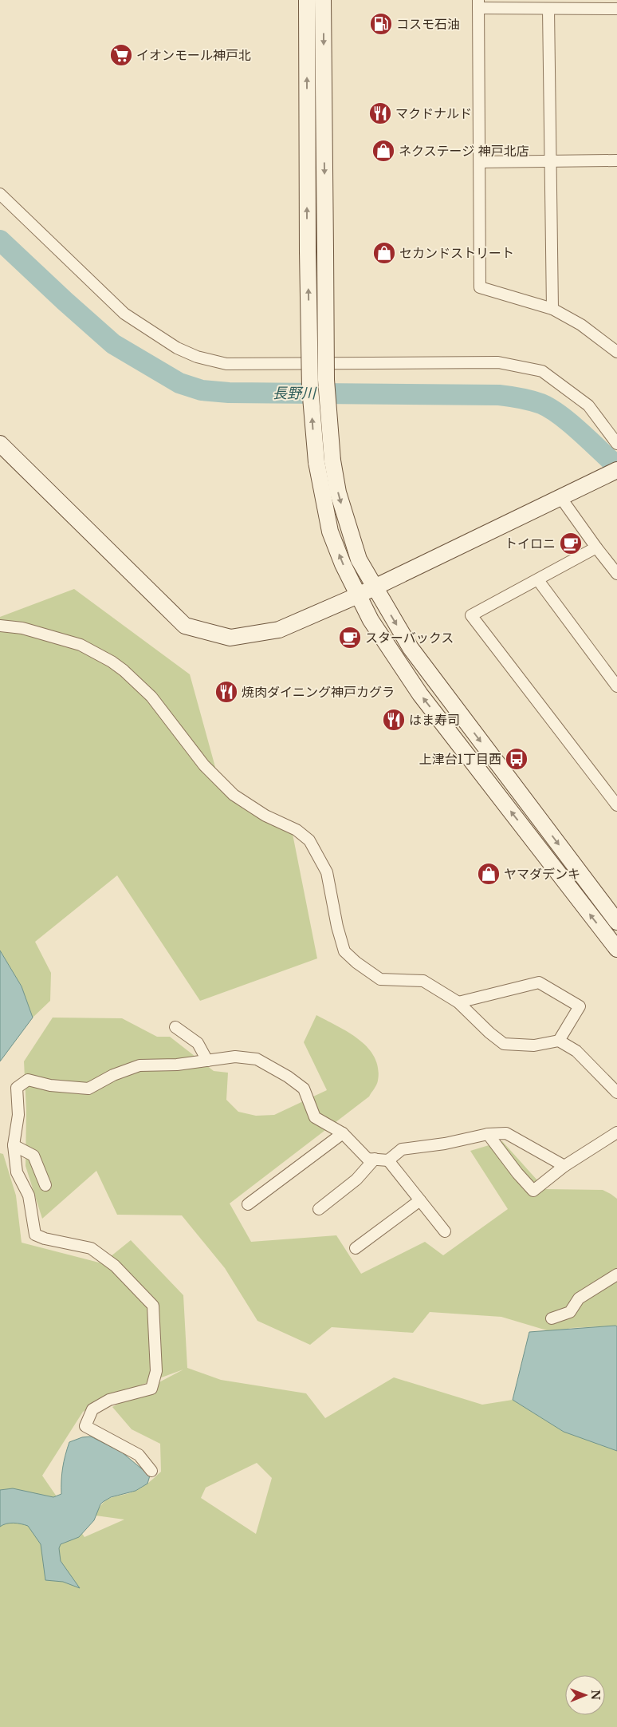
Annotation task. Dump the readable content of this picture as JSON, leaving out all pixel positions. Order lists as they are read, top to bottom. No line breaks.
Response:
{"water":["長野川"],"places":{"fuel station":["コスモ石油"],"supermarket":["イオンモール神戸北"],"restaurant":["マクドナルド","焼肉ダイニング神戸カグラ","はま寿司"],"shop":["ネクステージ 神戸北店","セカンドストリート","ヤマダデンキ"],"cafe":["トイロニ","スターバックス"],"bus stop":["上津台1丁目西"]},"north":"right"}
